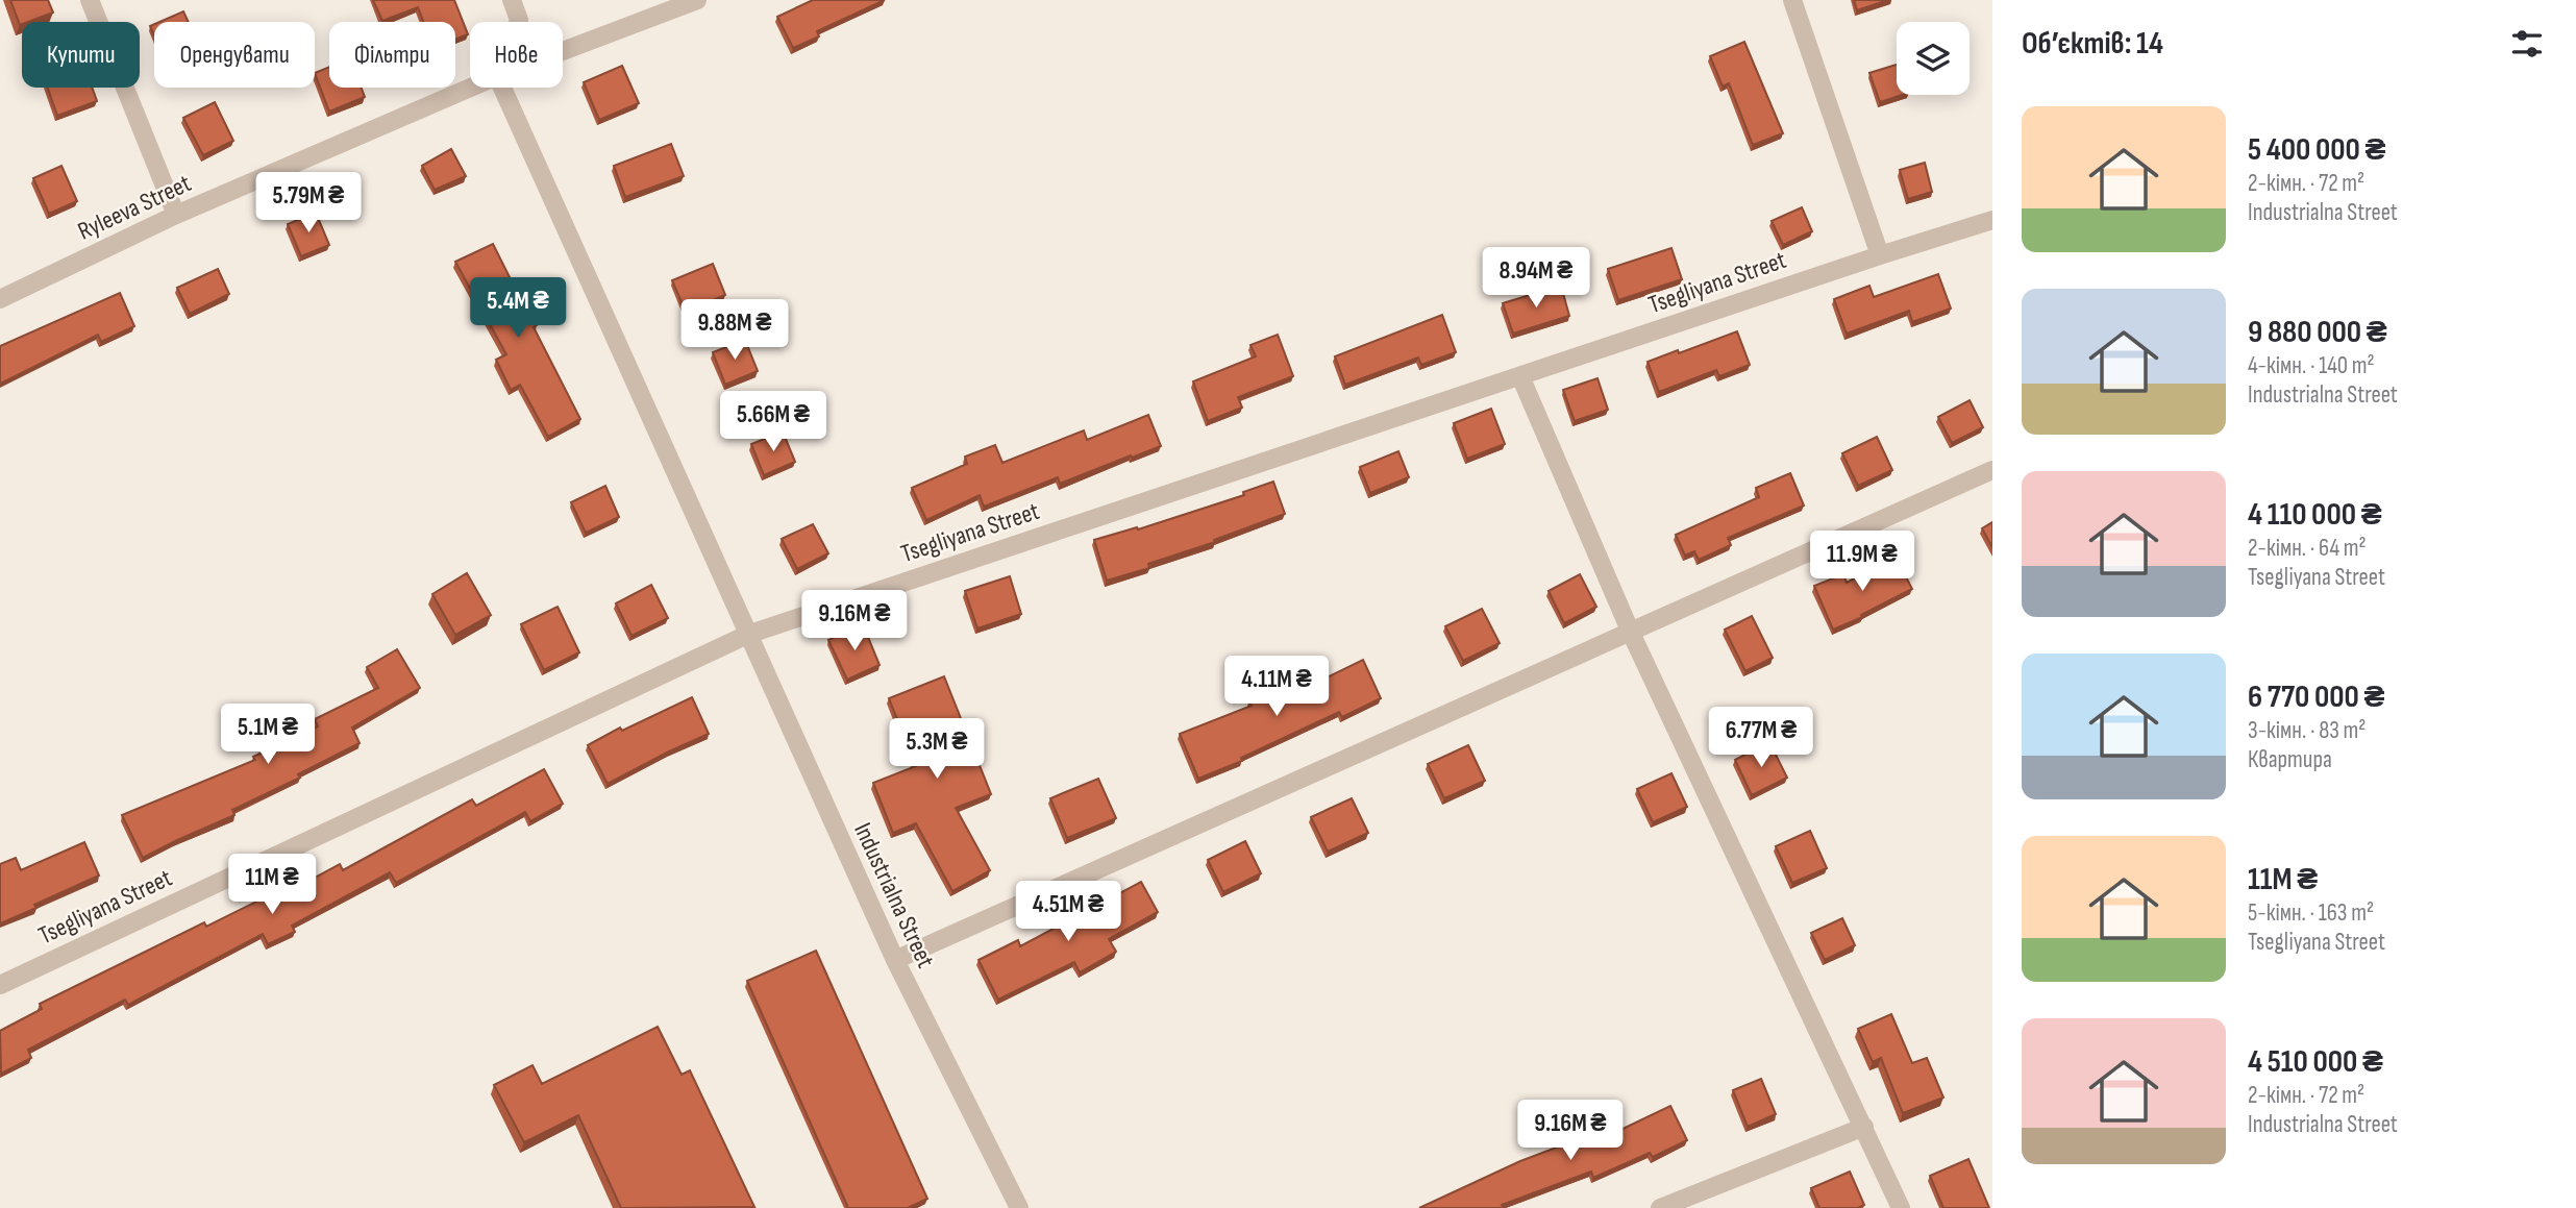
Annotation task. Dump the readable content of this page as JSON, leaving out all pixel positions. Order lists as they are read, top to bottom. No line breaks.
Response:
{"streets":{"street":["Ryleeva Street","Tsegliyana Street","Industrialna Street"]},"crossings":[["Tsegliyana Street","Industrialna Street"]],"page":{"heading":"Об’єктів: 14","chip":["Купити","Орендувати","Фільтри","Нове"],"list":[{"name":"5 400 000 ₴","note":"2-кімн. · 72 m² · Industrialna Street"},{"name":"9 880 000 ₴","note":"4-кімн. · 140 m² · Industrialna Street"},{"name":"4 110 000 ₴","note":"2-кімн. · 64 m² · Tsegliyana Street"},{"name":"6 770 000 ₴","note":"3-кімн. · 83 m² · Квартира"},{"name":"11M ₴","note":"5-кімн. · 163 m² · Tsegliyana Street"},{"name":"4 510 000 ₴","note":"2-кімн. · 72 m² · Industrialna Street"}],"price":["5.79M ₴","8.94M ₴","5.4M ₴","9.88M ₴","5.66M ₴","11.9M ₴","9.16M ₴","4.11M ₴","5.1M ₴","6.77M ₴","5.3M ₴","11M ₴","4.51M ₴","9.16M ₴"]}}
